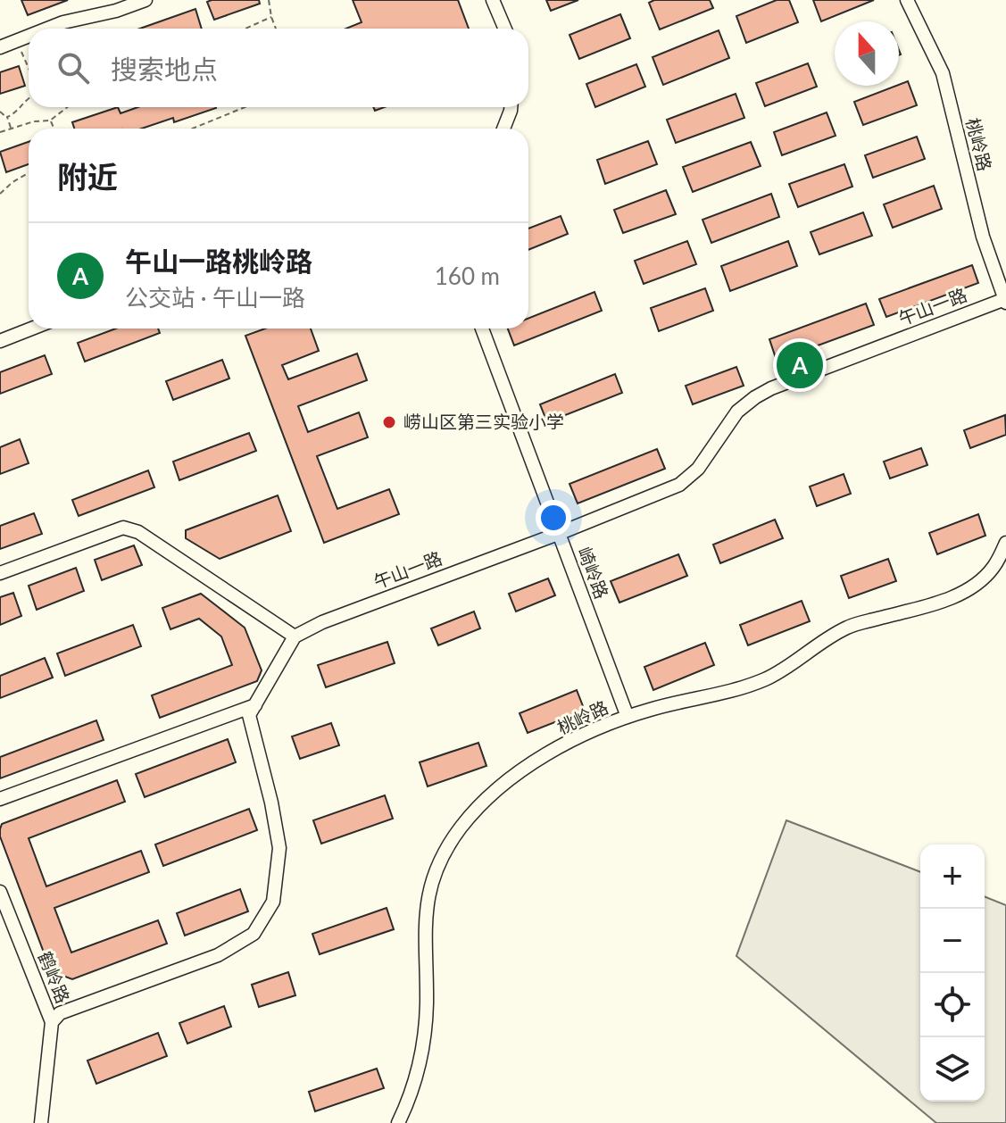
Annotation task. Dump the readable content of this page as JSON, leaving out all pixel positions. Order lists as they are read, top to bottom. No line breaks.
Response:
{"streets":{"street":["桃岭路","午山一路","崎岭路","鹤岭路"]},"crossings":[["桃岭路","午山一路"],["桃岭路","崎岭路"],["午山一路","崎岭路"]],"places":["崂山区第三实验小学"],"north":"top","page":{"search":"搜索地点","heading":"附近","list":[{"mark":"A","name":"午山一路桃岭路","note":"公交站 · 午山一路","value":"160 m"}],"pins":"A","map_buttons":["+","−"]}}
